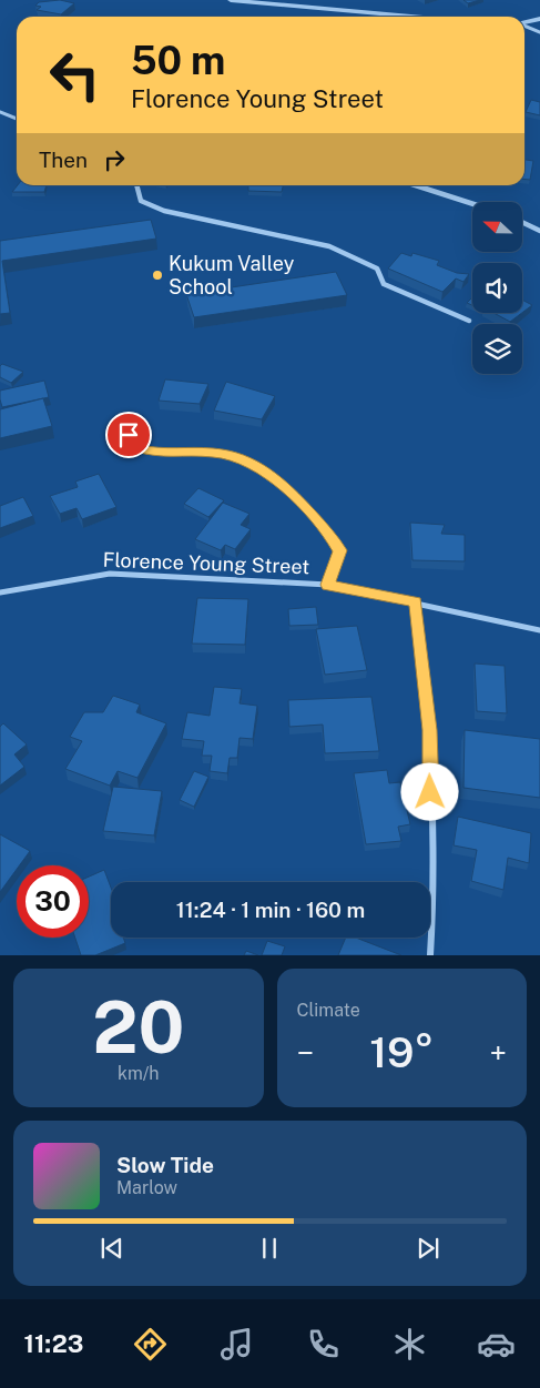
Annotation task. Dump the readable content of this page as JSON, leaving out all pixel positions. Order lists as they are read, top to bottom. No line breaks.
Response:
{"streets":{"street":["Florence Young Street"]},"places":["Kukum Valley School"],"north":"left","page":{"turn":["50 m","Florence Young Street"],"then":"Then","limit":"30","trip":"11:24 · 1 min · 160 m","tile":[["20","km/h"],"Climate"],"heat":["−","19°","+"],"song":["Slow Tide","Marlow"],"tabs":"11:23"}}
